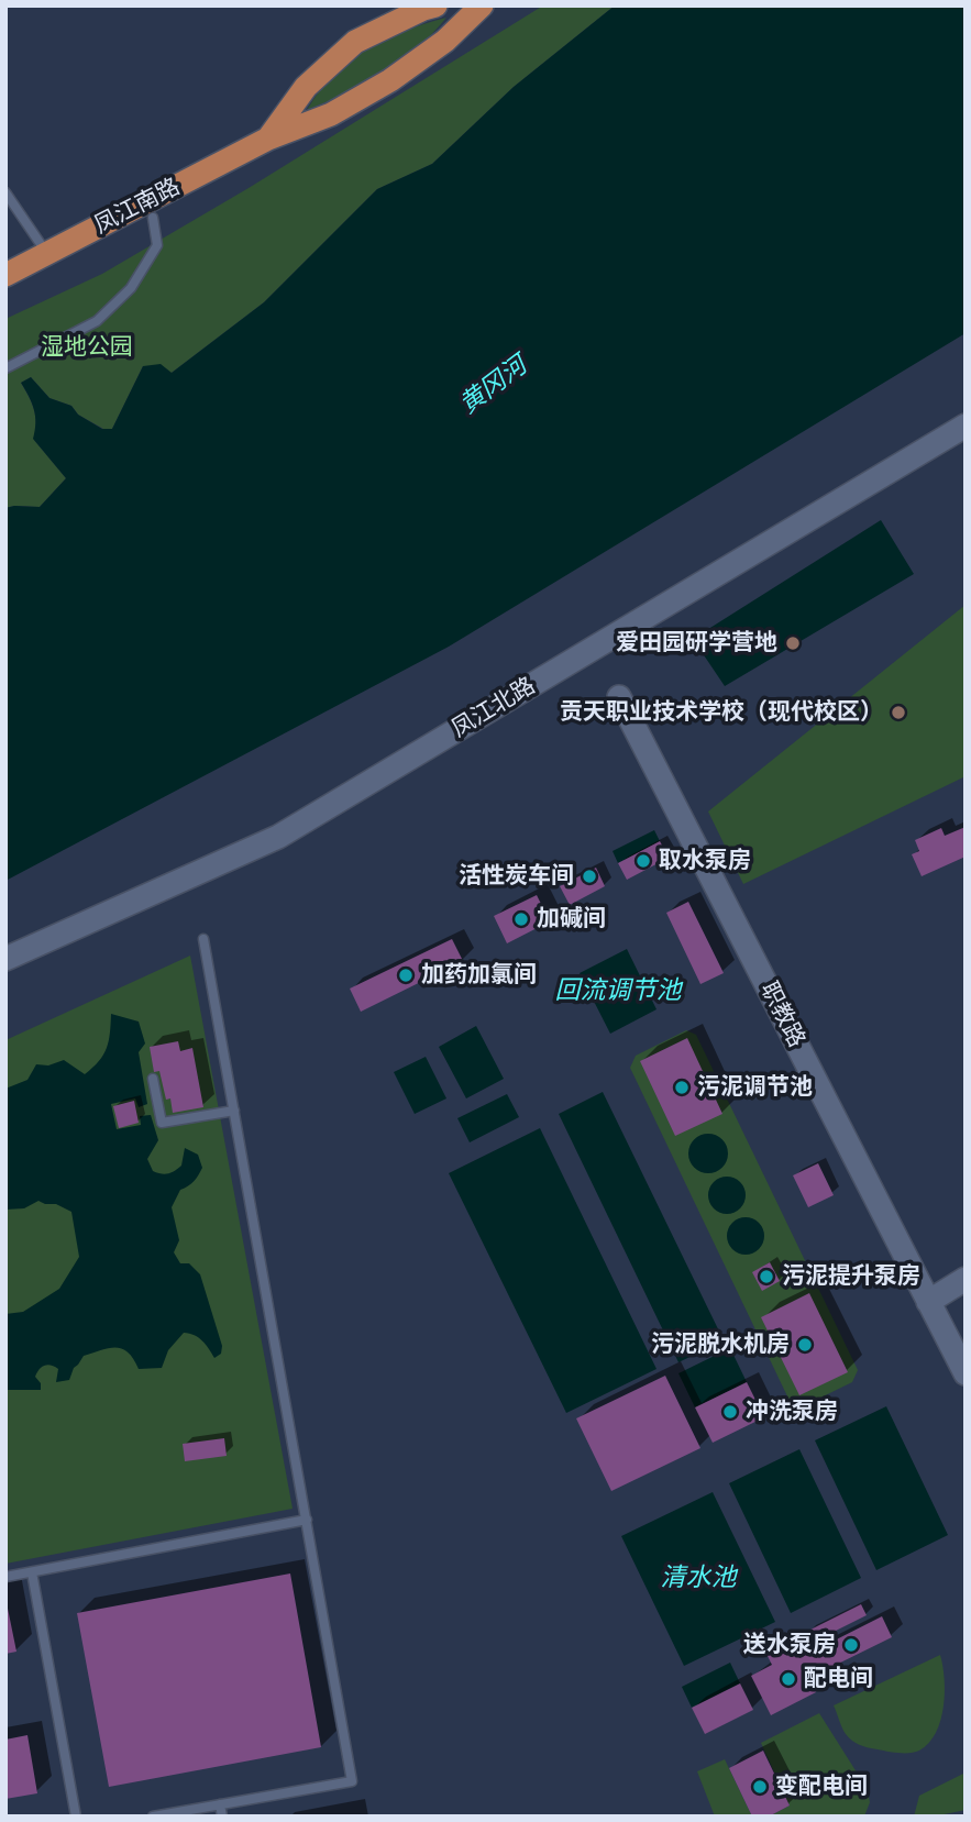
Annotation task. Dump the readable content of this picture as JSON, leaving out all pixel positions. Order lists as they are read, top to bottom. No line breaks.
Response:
{"streets":{"main road":["凤江南路","凤江北路","职教路"]},"water":["黄冈河","回流调节池","清水池"],"parks":["湿地公园"],"places":["爱田园研学营地","贡天职业技术学校（现代校区）","取水泵房","活性炭车间","加碱间","加药加氯间","污泥调节池","污泥提升泵房","污泥脱水机房","冲洗泵房","送水泵房","配电间","变配电间"]}
